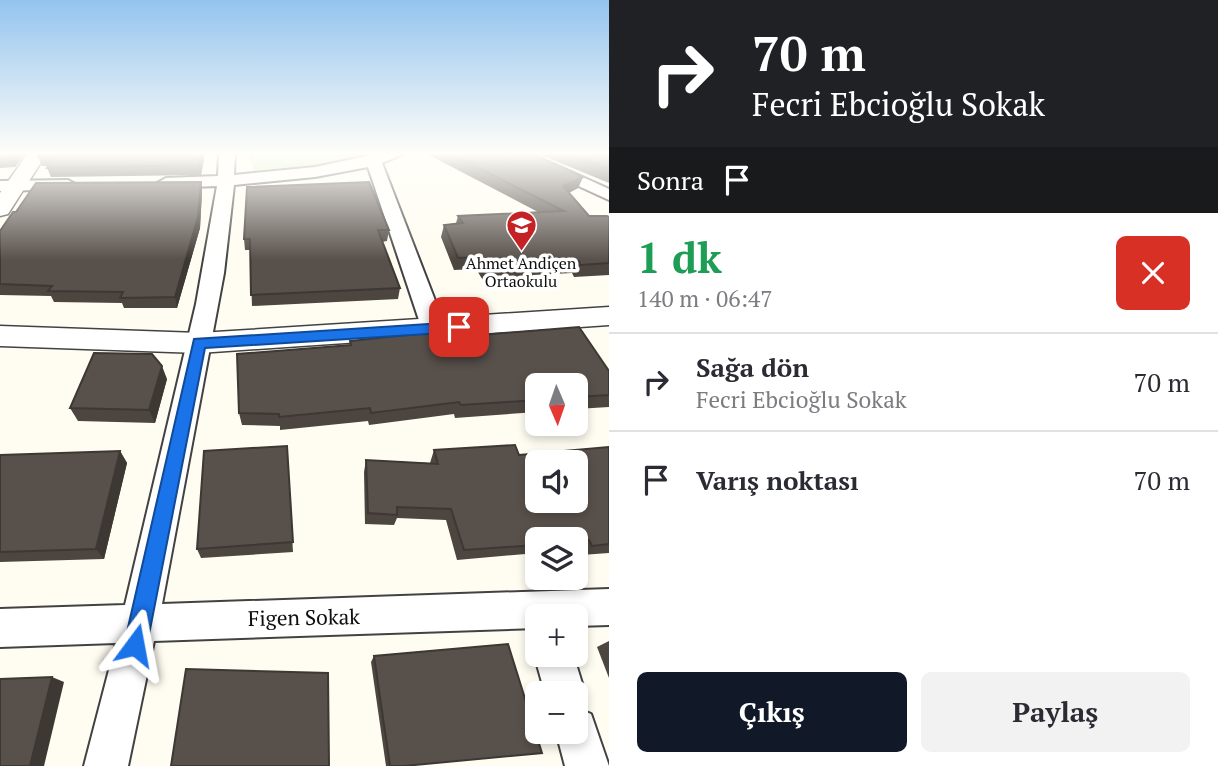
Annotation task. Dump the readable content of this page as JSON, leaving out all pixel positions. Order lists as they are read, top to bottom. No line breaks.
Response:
{"streets":{"street":["Figen Sokak"]},"places":{"school or university":["Ahmet Andiçen Ortaokulu"]},"north":"bottom","page":{"turn":["70 m","Fecri Ebcioğlu Sokak"],"then":"Sonra","heading":["1 dk","140 m · 06:47"],"list":[{"name":"Sağa dön","note":"Fecri Ebcioğlu Sokak","value":"70 m"},{"name":"Varış noktası","value":"70 m"}],"map_buttons":["+","−"],"buttons":["Çıkış","Paylaş"]}}
